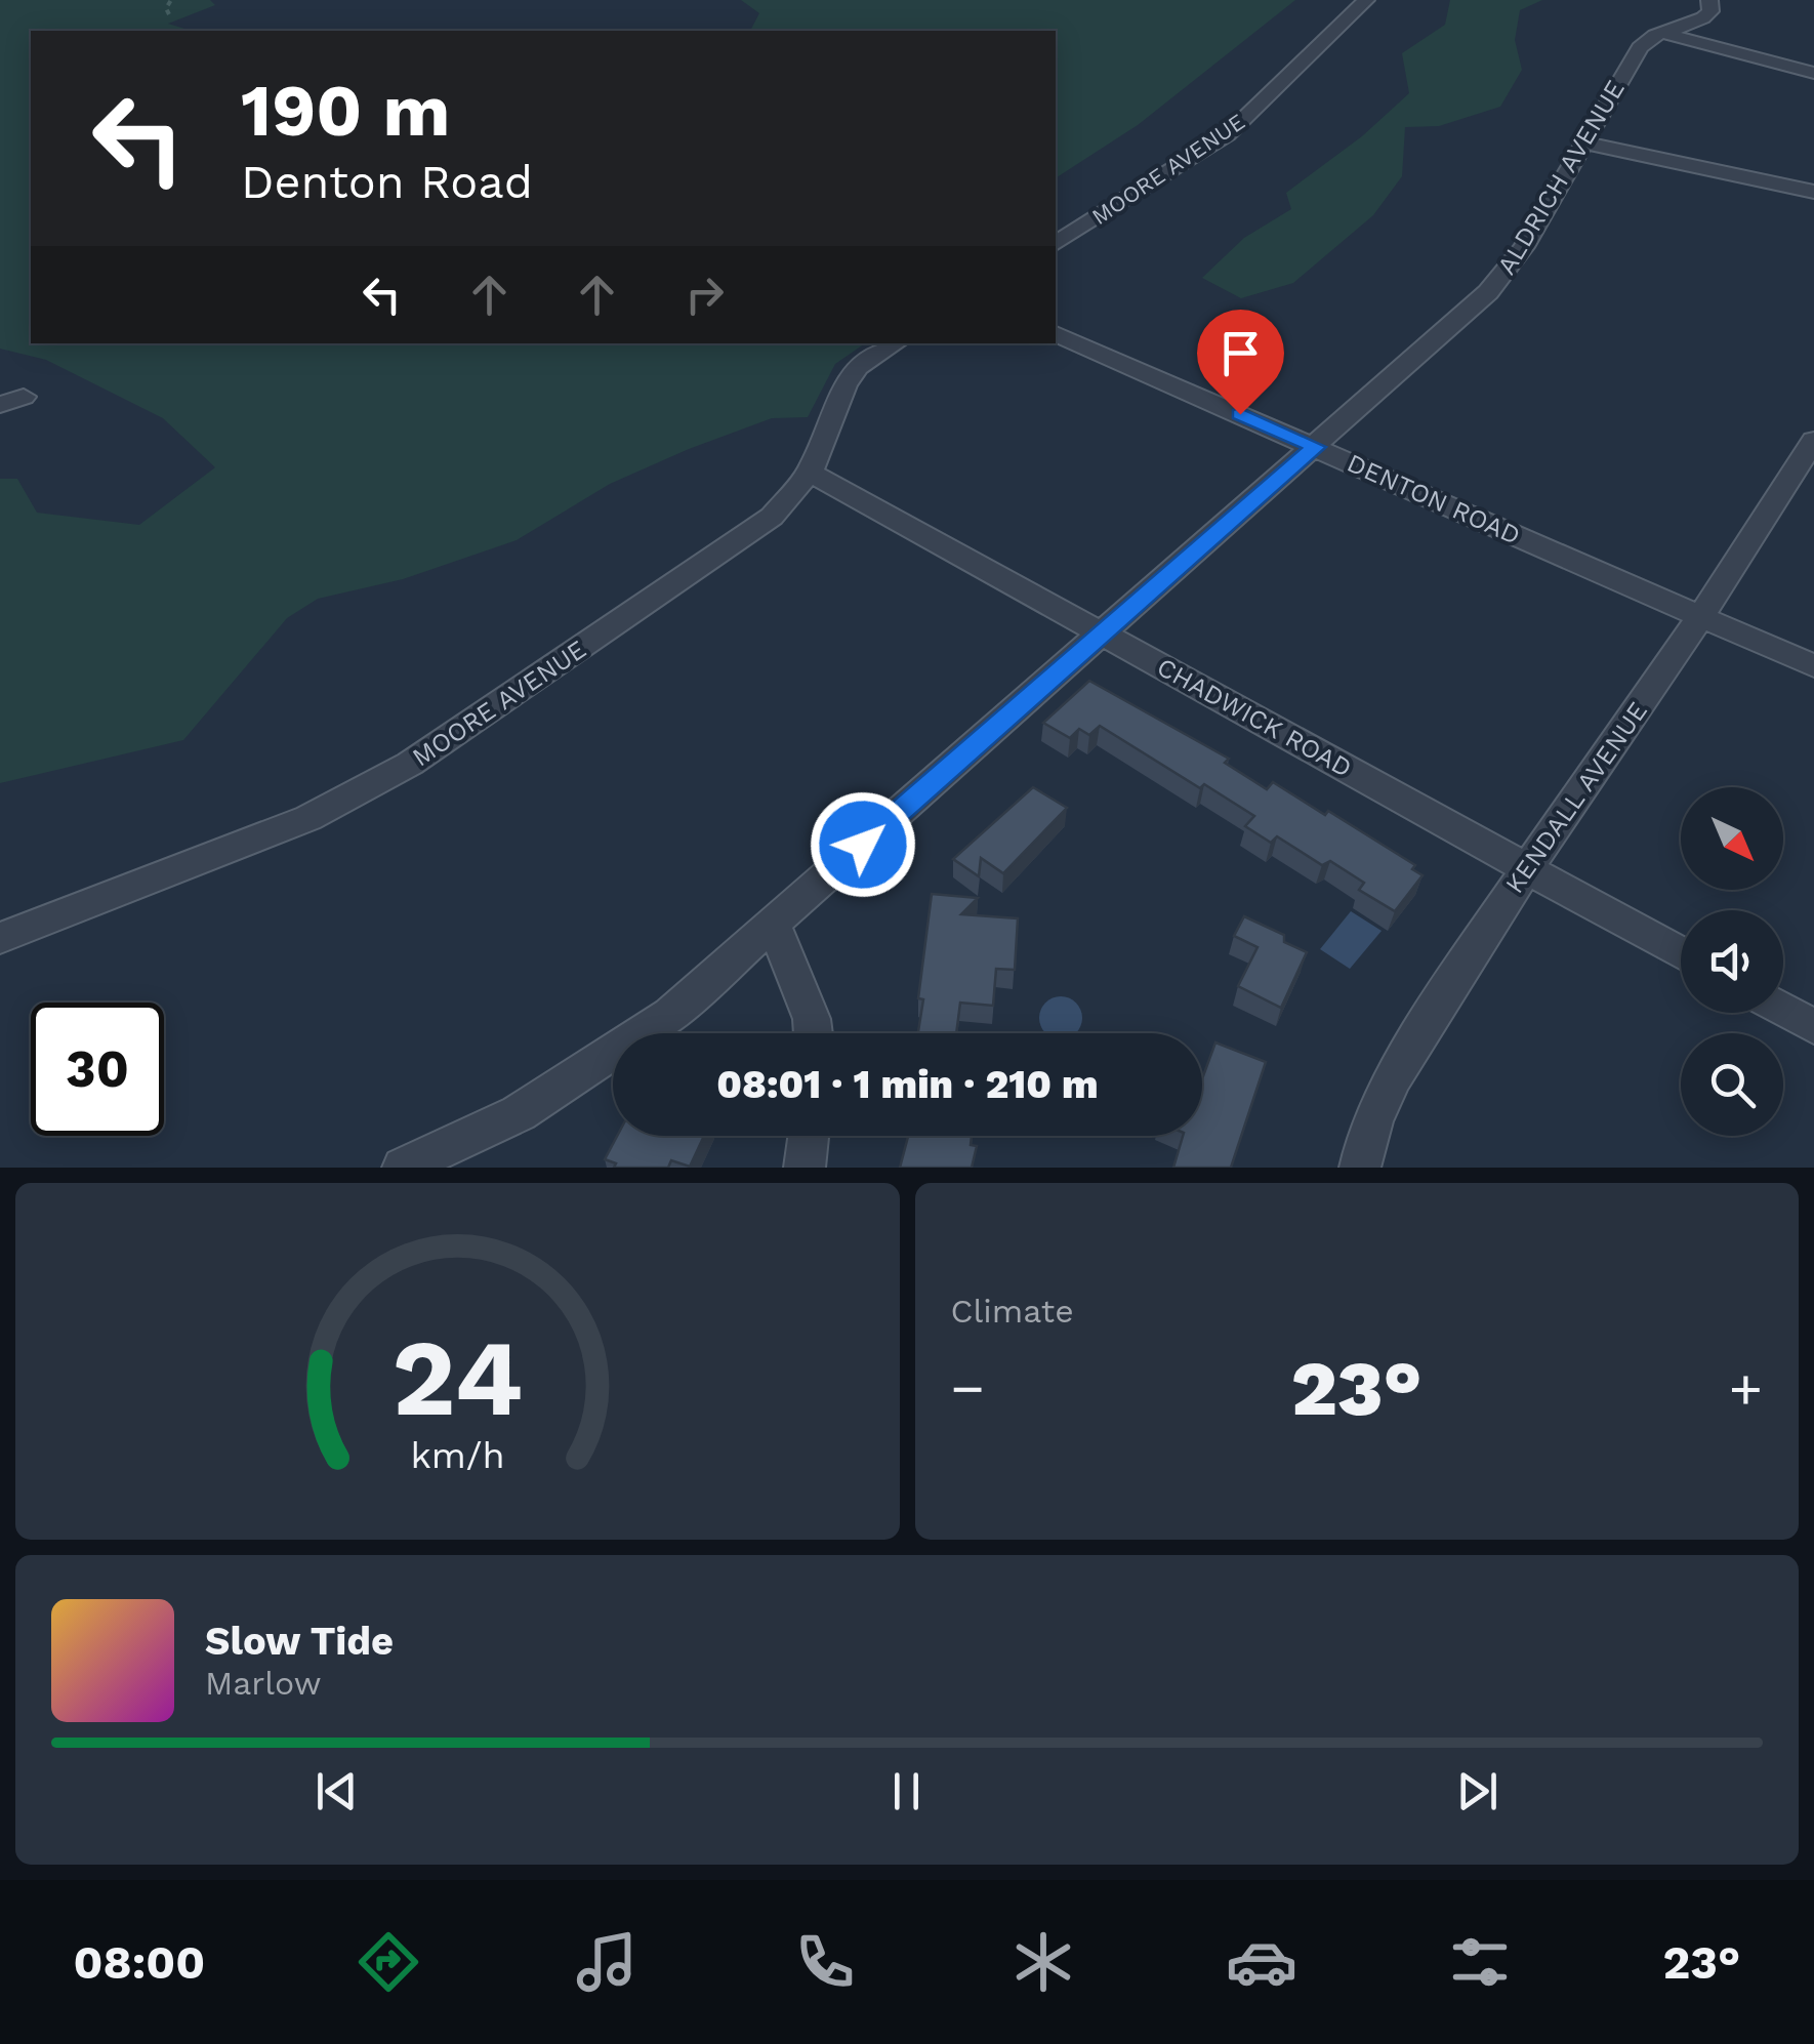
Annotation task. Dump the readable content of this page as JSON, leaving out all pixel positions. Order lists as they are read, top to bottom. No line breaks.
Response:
{"streets":{"street":["MOORE AVENUE","ALDRICH AVENUE","DENTON ROAD","CHADWICK ROAD","KENDALL AVENUE"]},"crossings":[["MOORE AVENUE","CHADWICK ROAD"],["ALDRICH AVENUE","DENTON ROAD"],["ALDRICH AVENUE","CHADWICK ROAD"],["DENTON ROAD","KENDALL AVENUE"],["CHADWICK ROAD","KENDALL AVENUE"]],"north":"bottom right","page":{"turn":["190 m","Denton Road"],"limit":"30","trip":"08:01 · 1 min · 210 m","tile":"Climate","heat":["−","23°","+"],"song":["Slow Tide","Marlow"],"tabs":["08:00","23°"],"gauge":["24","km/h"]}}
